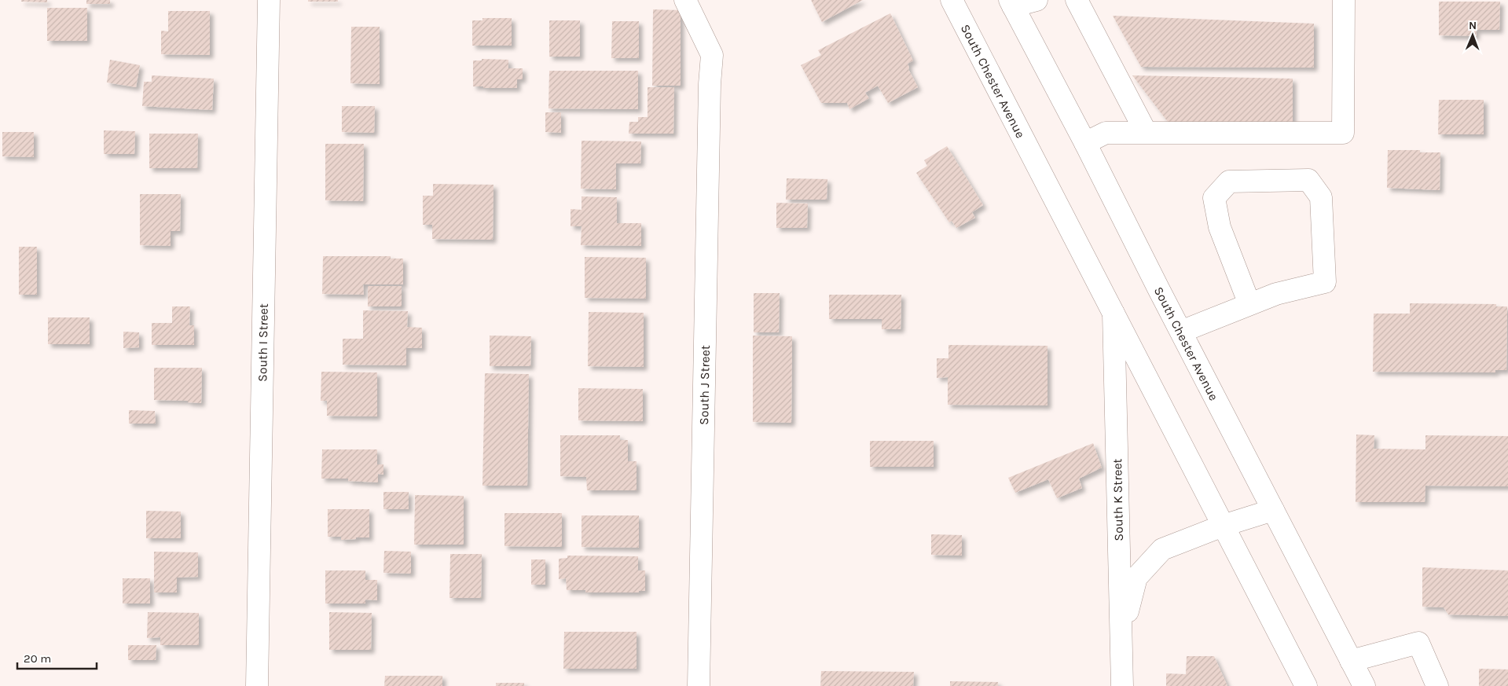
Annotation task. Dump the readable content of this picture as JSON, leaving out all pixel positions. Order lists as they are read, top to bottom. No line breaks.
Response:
{"streets":{"street":["South Chester Avenue","South I Street","South J Street","South K Street"]},"crossings":[["South Chester Avenue","South K Street"]],"scale_bar":"20 m","north":"top"}
